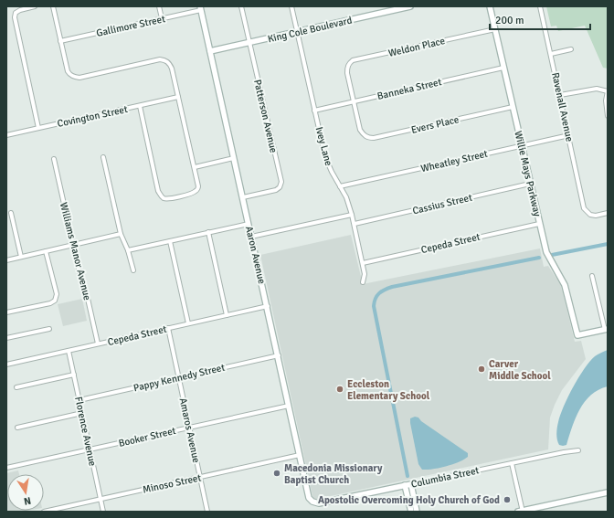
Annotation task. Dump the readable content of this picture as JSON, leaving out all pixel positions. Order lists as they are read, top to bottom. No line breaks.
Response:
{"streets":{"street":["Gallimore Street","King Cole Boulevard","Weldon Place","Banneka Street","Ravenall Avenue","Covington Street","Patterson Avenue","Evers Place","Ivey Lane","Wheatley Street","Willie Mays Parkway","Cassius Street","Cepeda Street","Williams Manor Avenue","Aaron Avenue","Pappy Kennedy Street","Amaros Avenue","Florence Avenue","Booker Street","Columbia Street","Minoso Street"]},"crossings":[["Gallimore Street","Aaron Avenue"],["King Cole Boulevard","Patterson Avenue"],["King Cole Boulevard","Ivey Lane"],["King Cole Boulevard","Aaron Avenue"],["Weldon Place","Banneka Street"],["Weldon Place","Evers Place"],["Weldon Place","Willie Mays Parkway"],["Banneka Street","Evers Place"],["Banneka Street","Ivey Lane"],["Banneka Street","Willie Mays Parkway"],["Ravenall Avenue","Wheatley Street"],["Patterson Avenue","Aaron Avenue"],["Evers Place","Willie Mays Parkway"],["Ivey Lane","Wheatley Street"],["Ivey Lane","Cassius Street"],["Ivey Lane","Cepeda Street"],["Wheatley Street","Willie Mays Parkway"],["Willie Mays Parkway","Cassius Street"],["Willie Mays Parkway","Cepeda Street"],["Cepeda Street","Williams Manor Avenue"],["Cepeda Street","Aaron Avenue"],["Cepeda Street","Amaros Avenue"],["Cepeda Street","Florence Avenue"],["Aaron Avenue","Pappy Kennedy Street"],["Aaron Avenue","Booker Street"],["Aaron Avenue","Columbia Street"],["Aaron Avenue","Minoso Street"],["Pappy Kennedy Street","Amaros Avenue"],["Pappy Kennedy Street","Florence Avenue"],["Amaros Avenue","Booker Street"],["Amaros Avenue","Minoso Street"],["Florence Avenue","Booker Street"],["Florence Avenue","Minoso Street"]],"places":["Carver Middle School","Eccleston Elementary School","Macedonia Missionary Baptist Church","Apostolic Overcoming Holy Church of God"],"scale_bar":"200 m","north":"bottom"}
